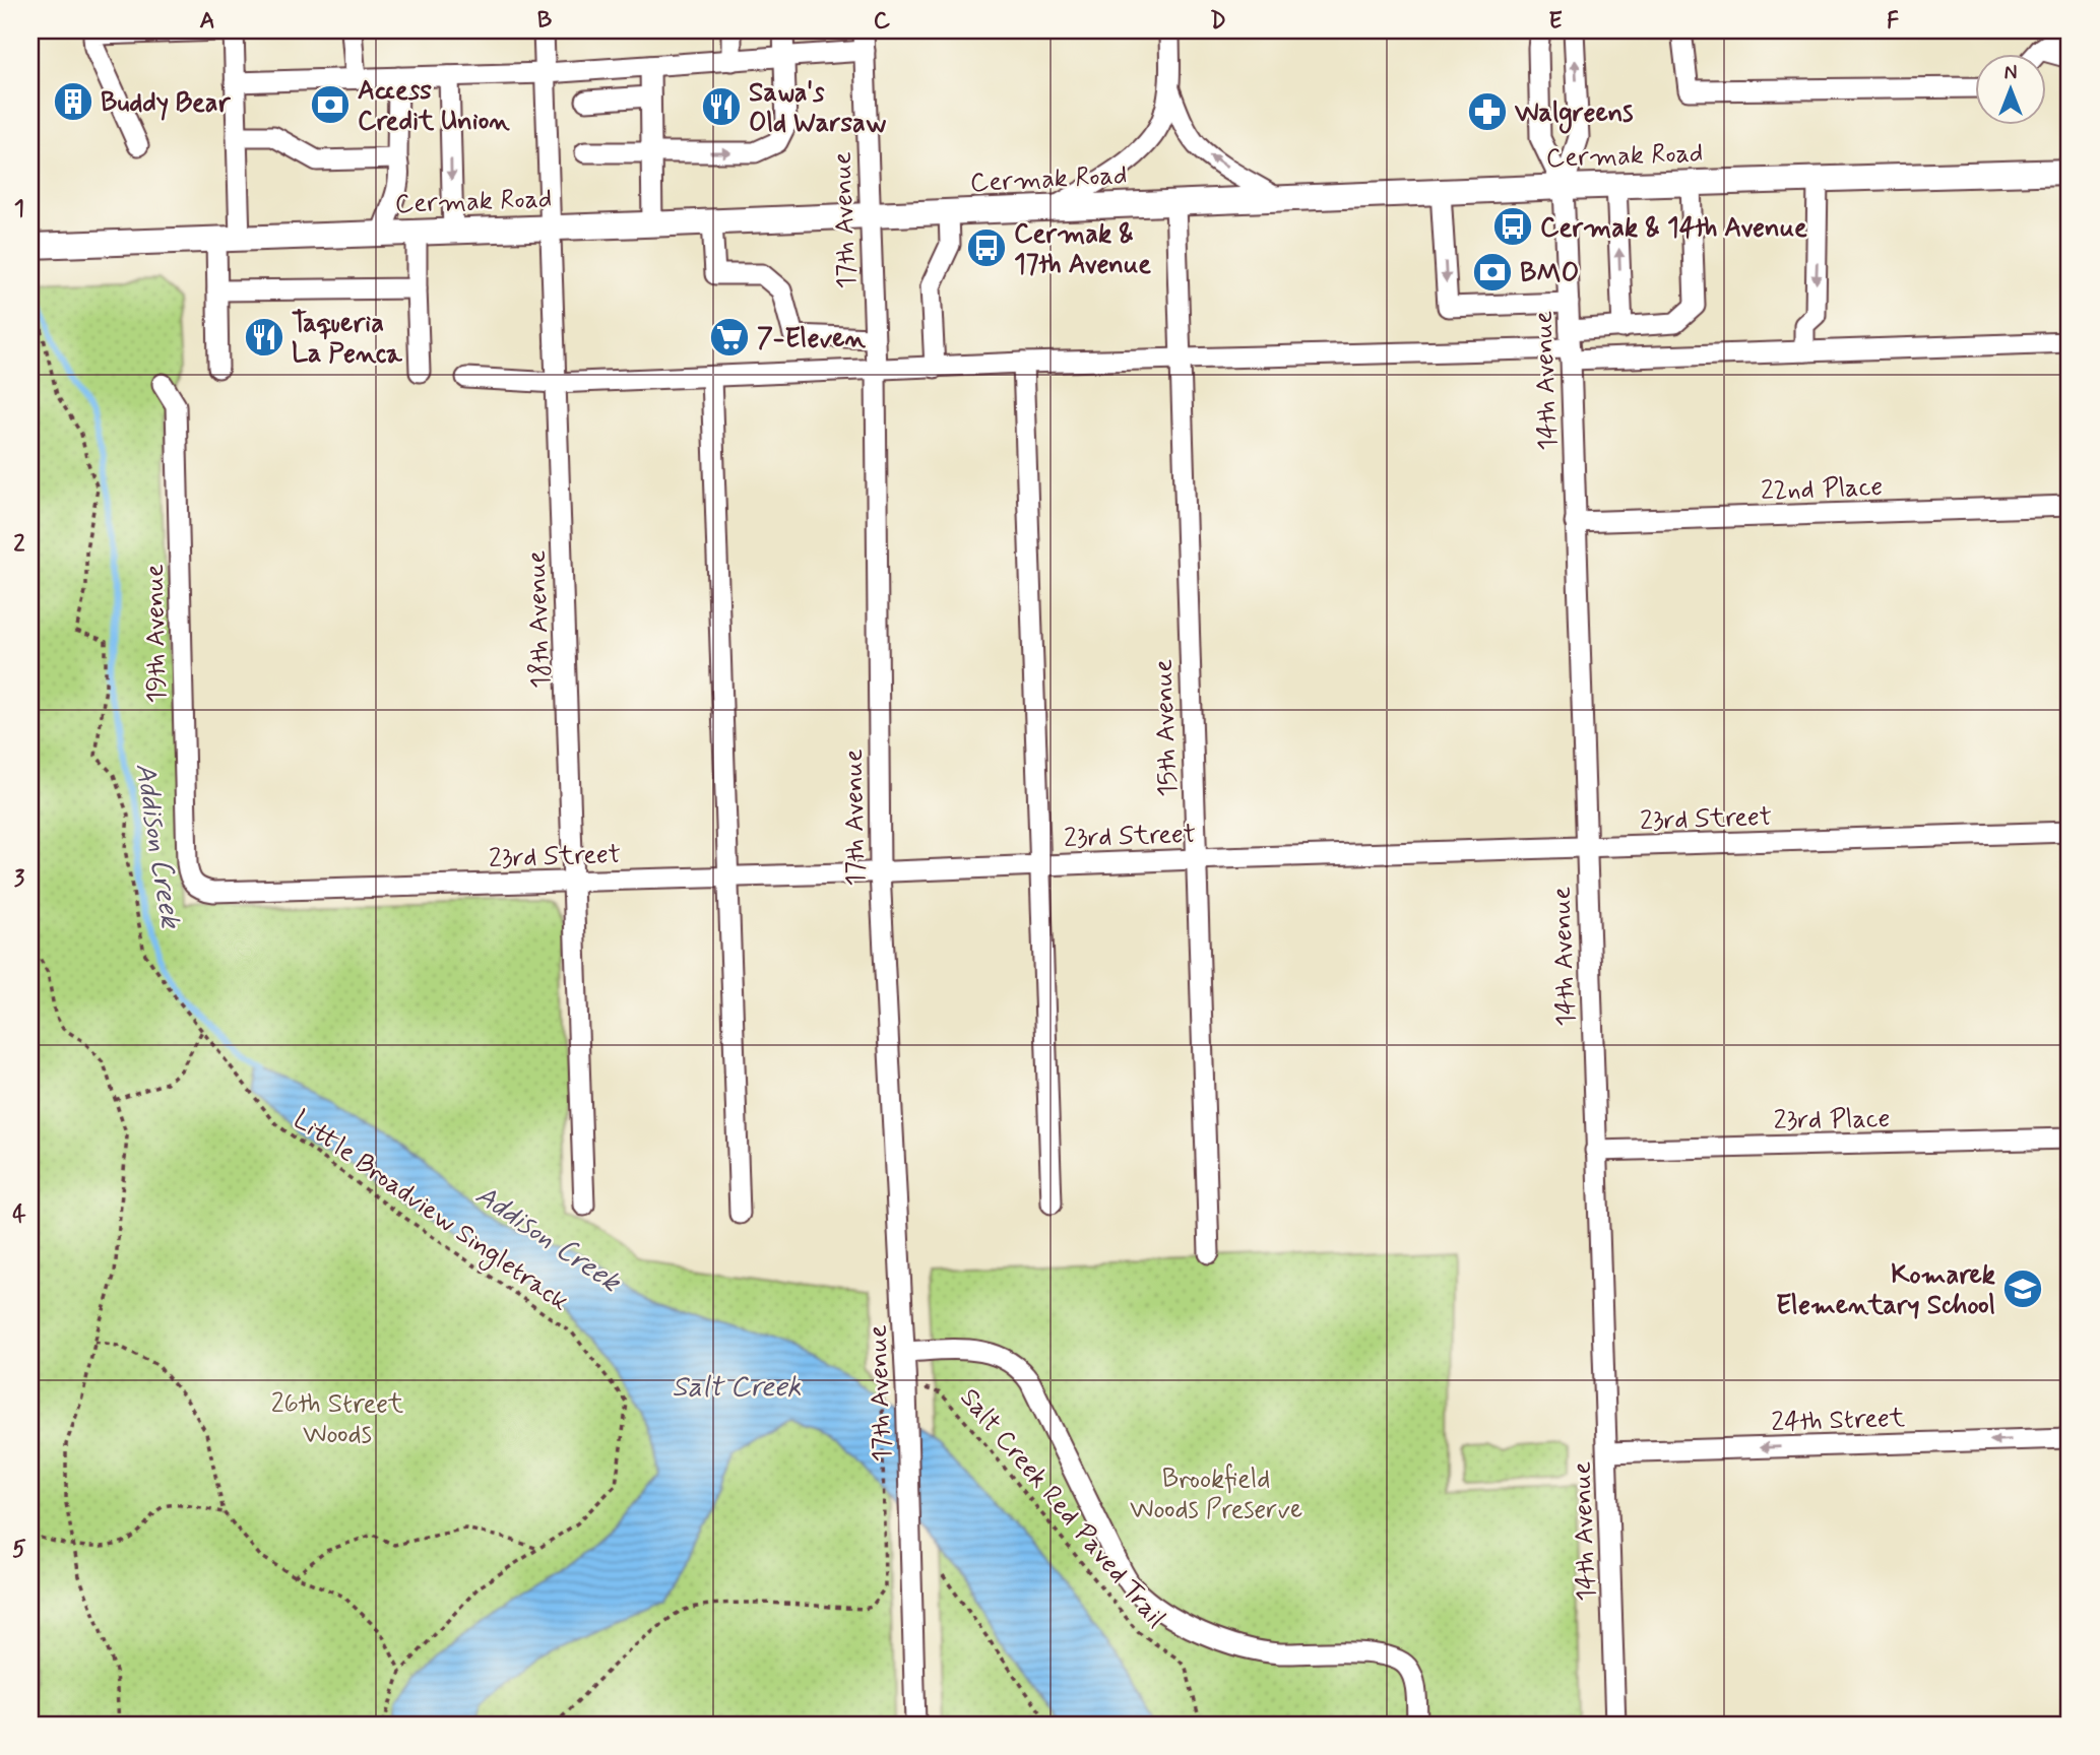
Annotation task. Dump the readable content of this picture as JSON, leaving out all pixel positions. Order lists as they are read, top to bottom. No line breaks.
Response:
{"streets":{"main road":["Cermak Road"],"street":["17th Avenue","14th Avenue","22nd Place","18th Avenue","19th Avenue","15th Avenue","23rd Street","23rd Place","24th Street"],"path":["Little Broadview Singletrack","Salt Creek Red Paved Trail"]},"crossings":[["Cermak Road","17th Avenue"],["Cermak Road","14th Avenue"],["Cermak Road","18th Avenue"],["Cermak Road","15th Avenue"],["17th Avenue","23rd Street"],["14th Avenue","22nd Place"],["14th Avenue","23rd Street"],["14th Avenue","23rd Place"],["14th Avenue","24th Street"],["18th Avenue","23rd Street"],["19th Avenue","23rd Street"],["15th Avenue","23rd Street"]],"one_way":["24th Street"],"water":["Addison Creek","Salt Creek"],"parks":["26th Street Woods","Brookfield Woods Preserve"],"places":{"building":["Buddy Bear"],"bank":["Access Credit Union","BMO"],"restaurant":["Sawa's Old Warsaw","Taqueria La Penca"],"pharmacy":["Walgreens"],"bus stop":["Cermak & 14th Avenue","Cermak & 17th Avenue"],"supermarket":["7-Eleven"],"school or university":["Komarek Elementary School"]},"north":"top","grid":{"columns":["A","B","C","D","E","F"],"rows":["1","2","3","4","5"]}}
